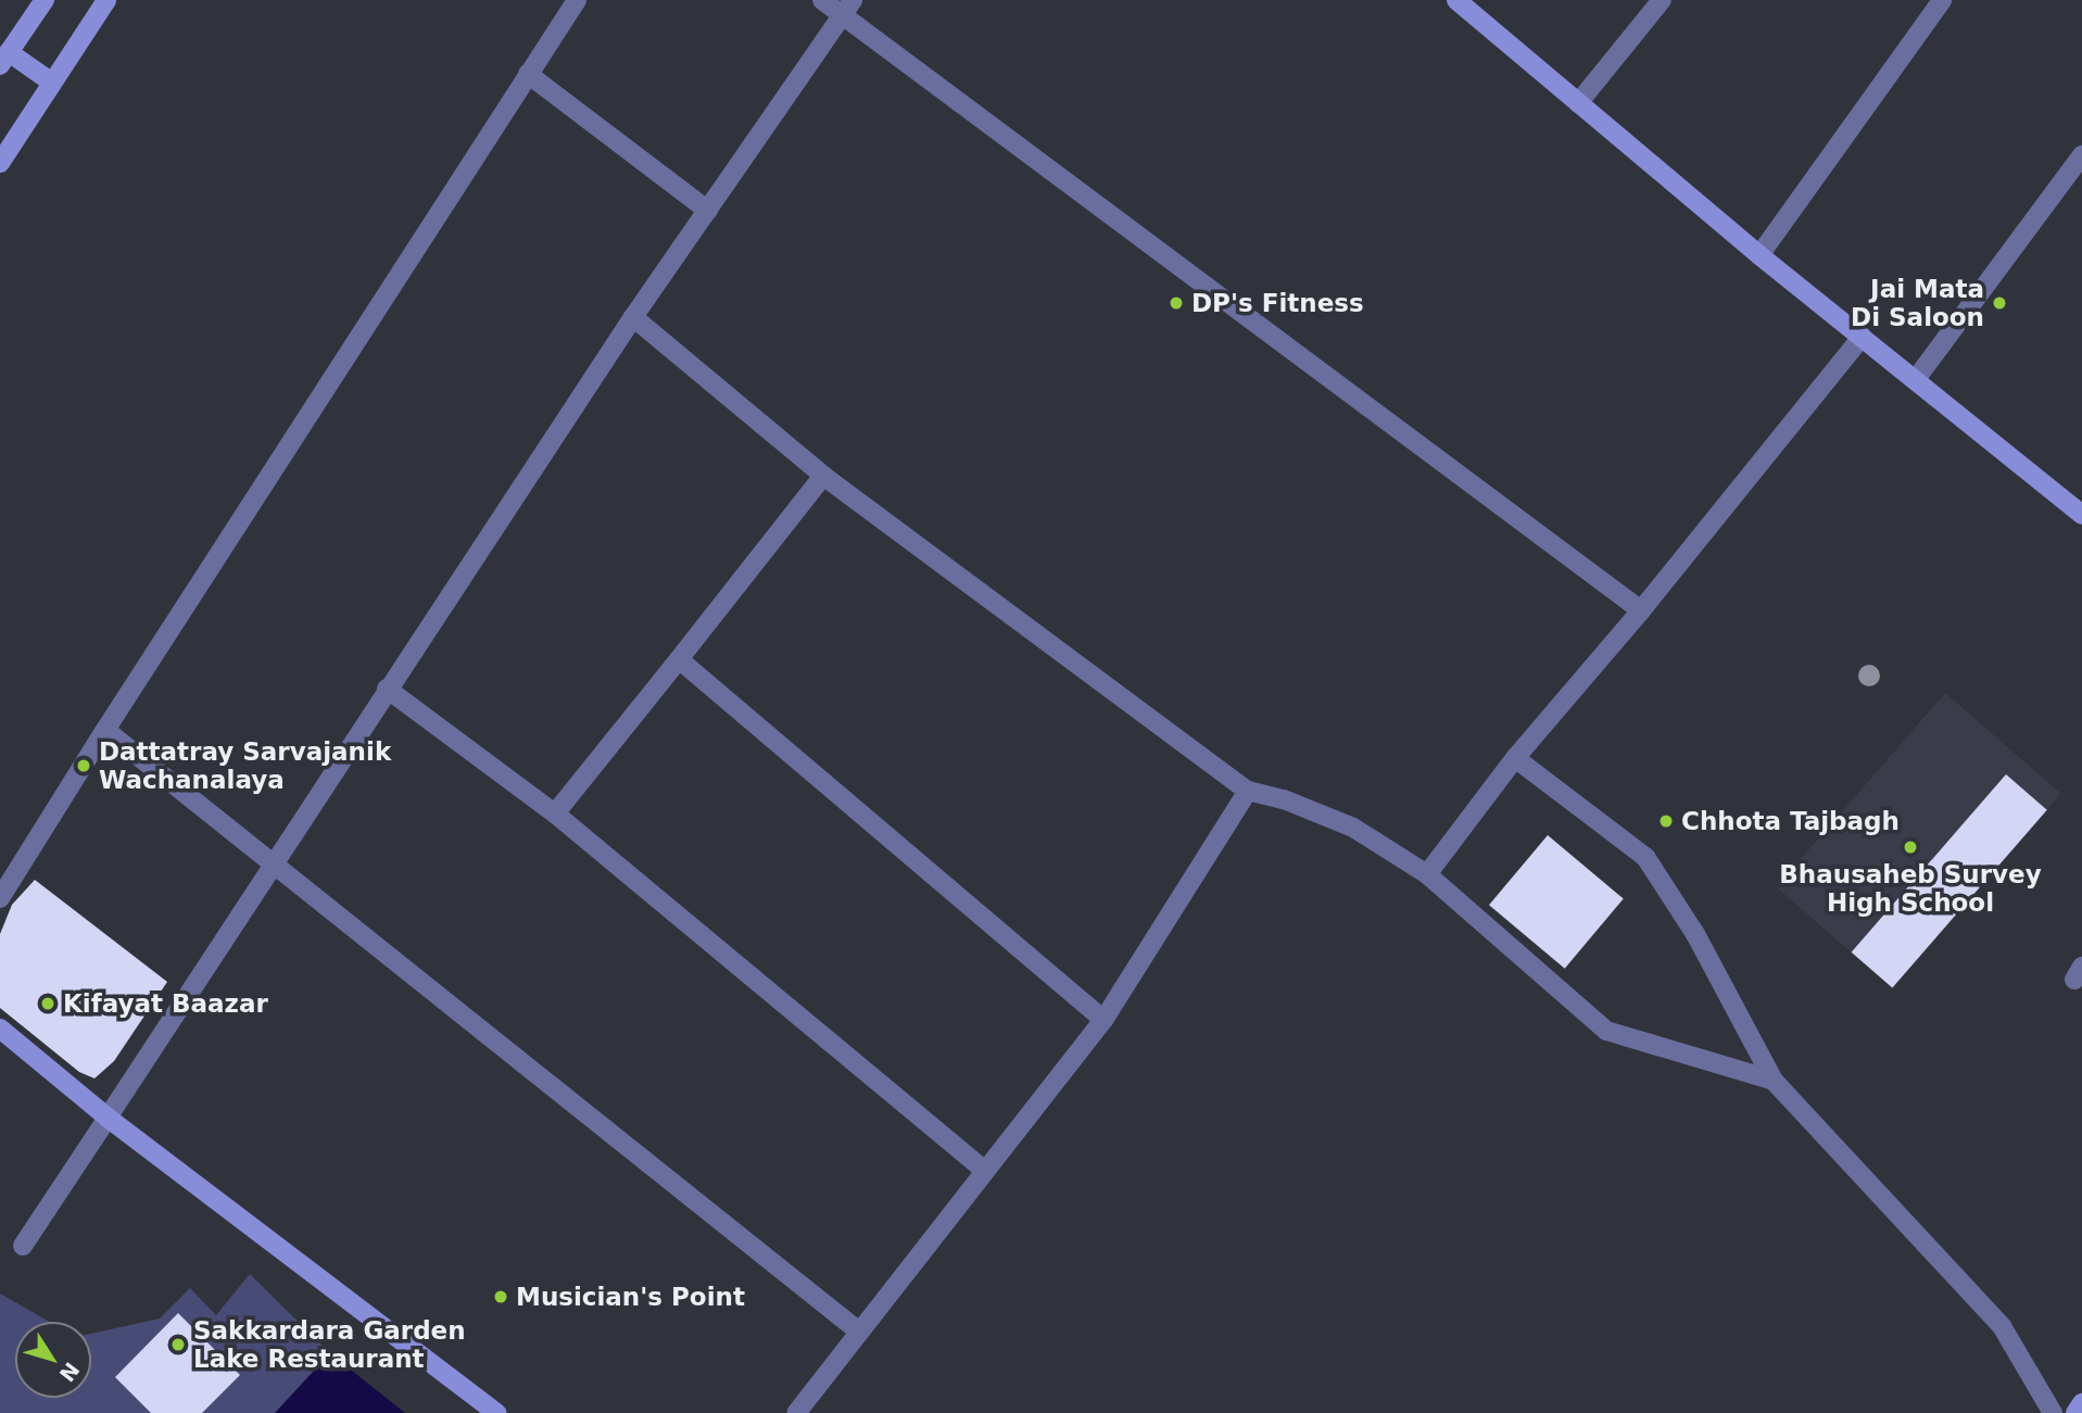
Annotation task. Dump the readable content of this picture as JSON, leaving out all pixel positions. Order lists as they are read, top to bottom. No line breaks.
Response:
{"places":["DP's Fitness","Jai Mata Di Saloon","Dattatray Sarvajanik Wachanalaya","Chhota Tajbagh","Bhausaheb Survey High School","Kifayat Baazar","Musician's Point","Sakkardara Garden Lake Restaurant"],"north":"bottom right"}
